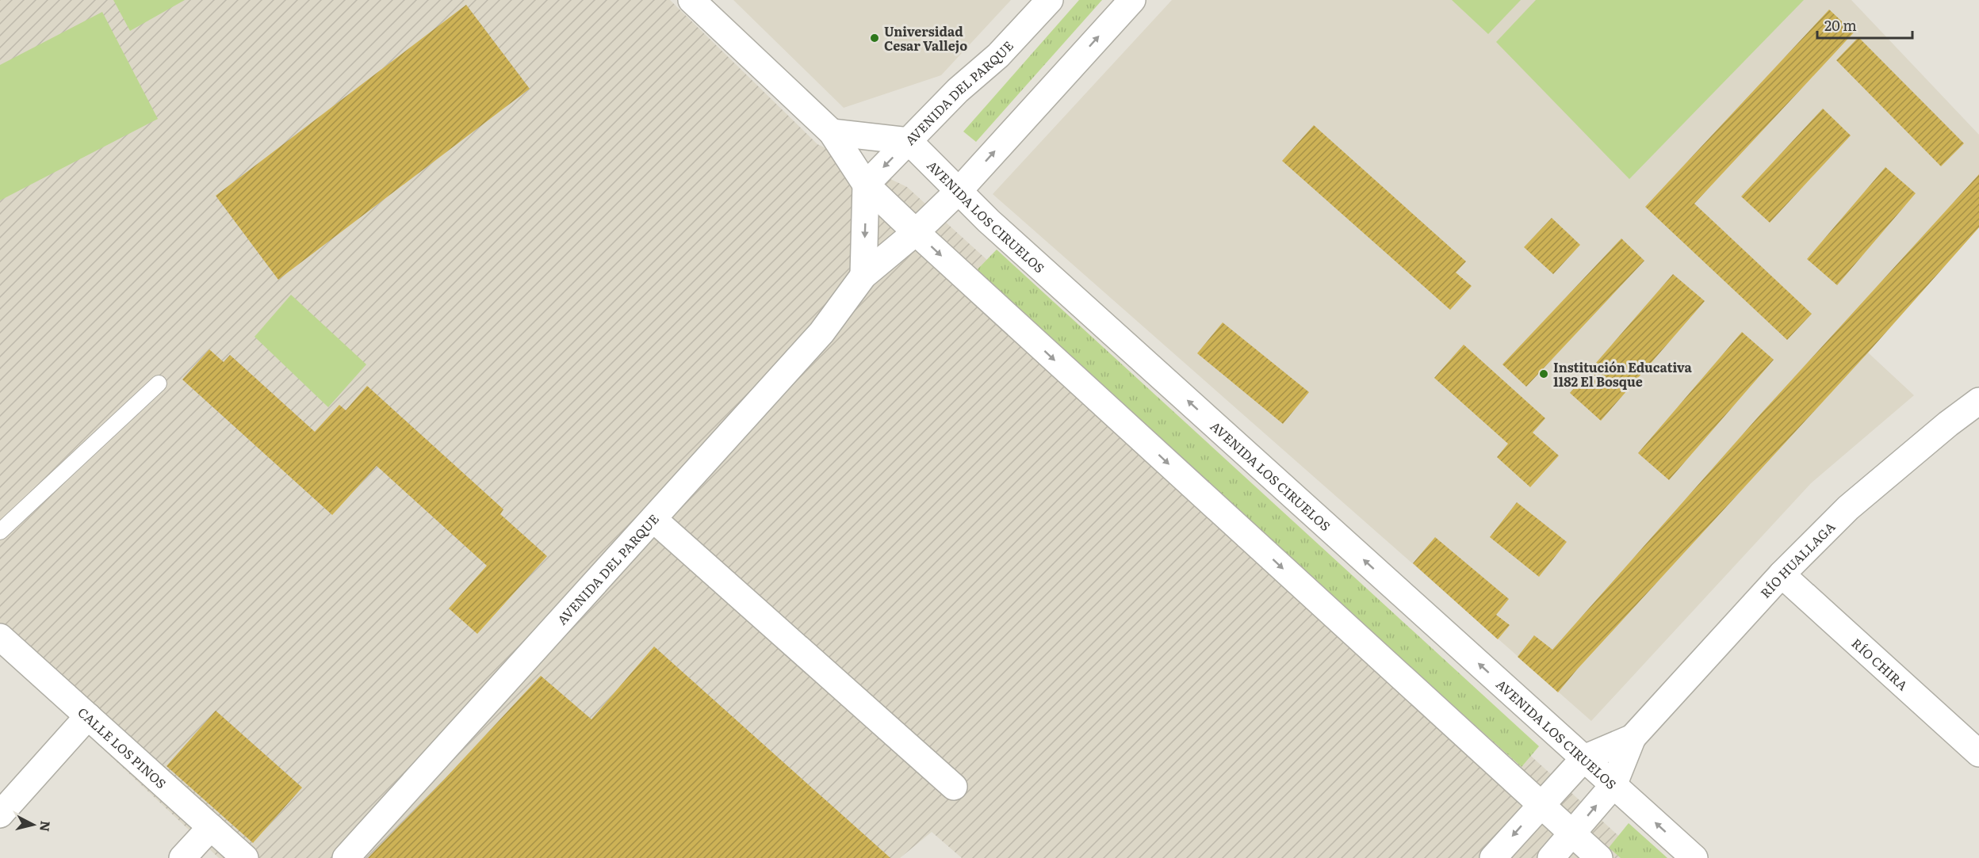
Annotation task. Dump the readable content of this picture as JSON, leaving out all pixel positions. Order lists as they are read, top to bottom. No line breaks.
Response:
{"streets":{"main road":["AVENIDA DEL PARQUE","AVENIDA LOS CIRUELOS","RÍO HUALLAGA","RÍO CHIRA","CALLE LOS PINOS"]},"crossings":[["AVENIDA DEL PARQUE","AVENIDA LOS CIRUELOS"],["RÍO HUALLAGA","RÍO CHIRA"]],"places":["Universidad Cesar Vallejo","Institución Educativa 1182 El Bosque"],"scale_bar":"20 m","north":"right"}
